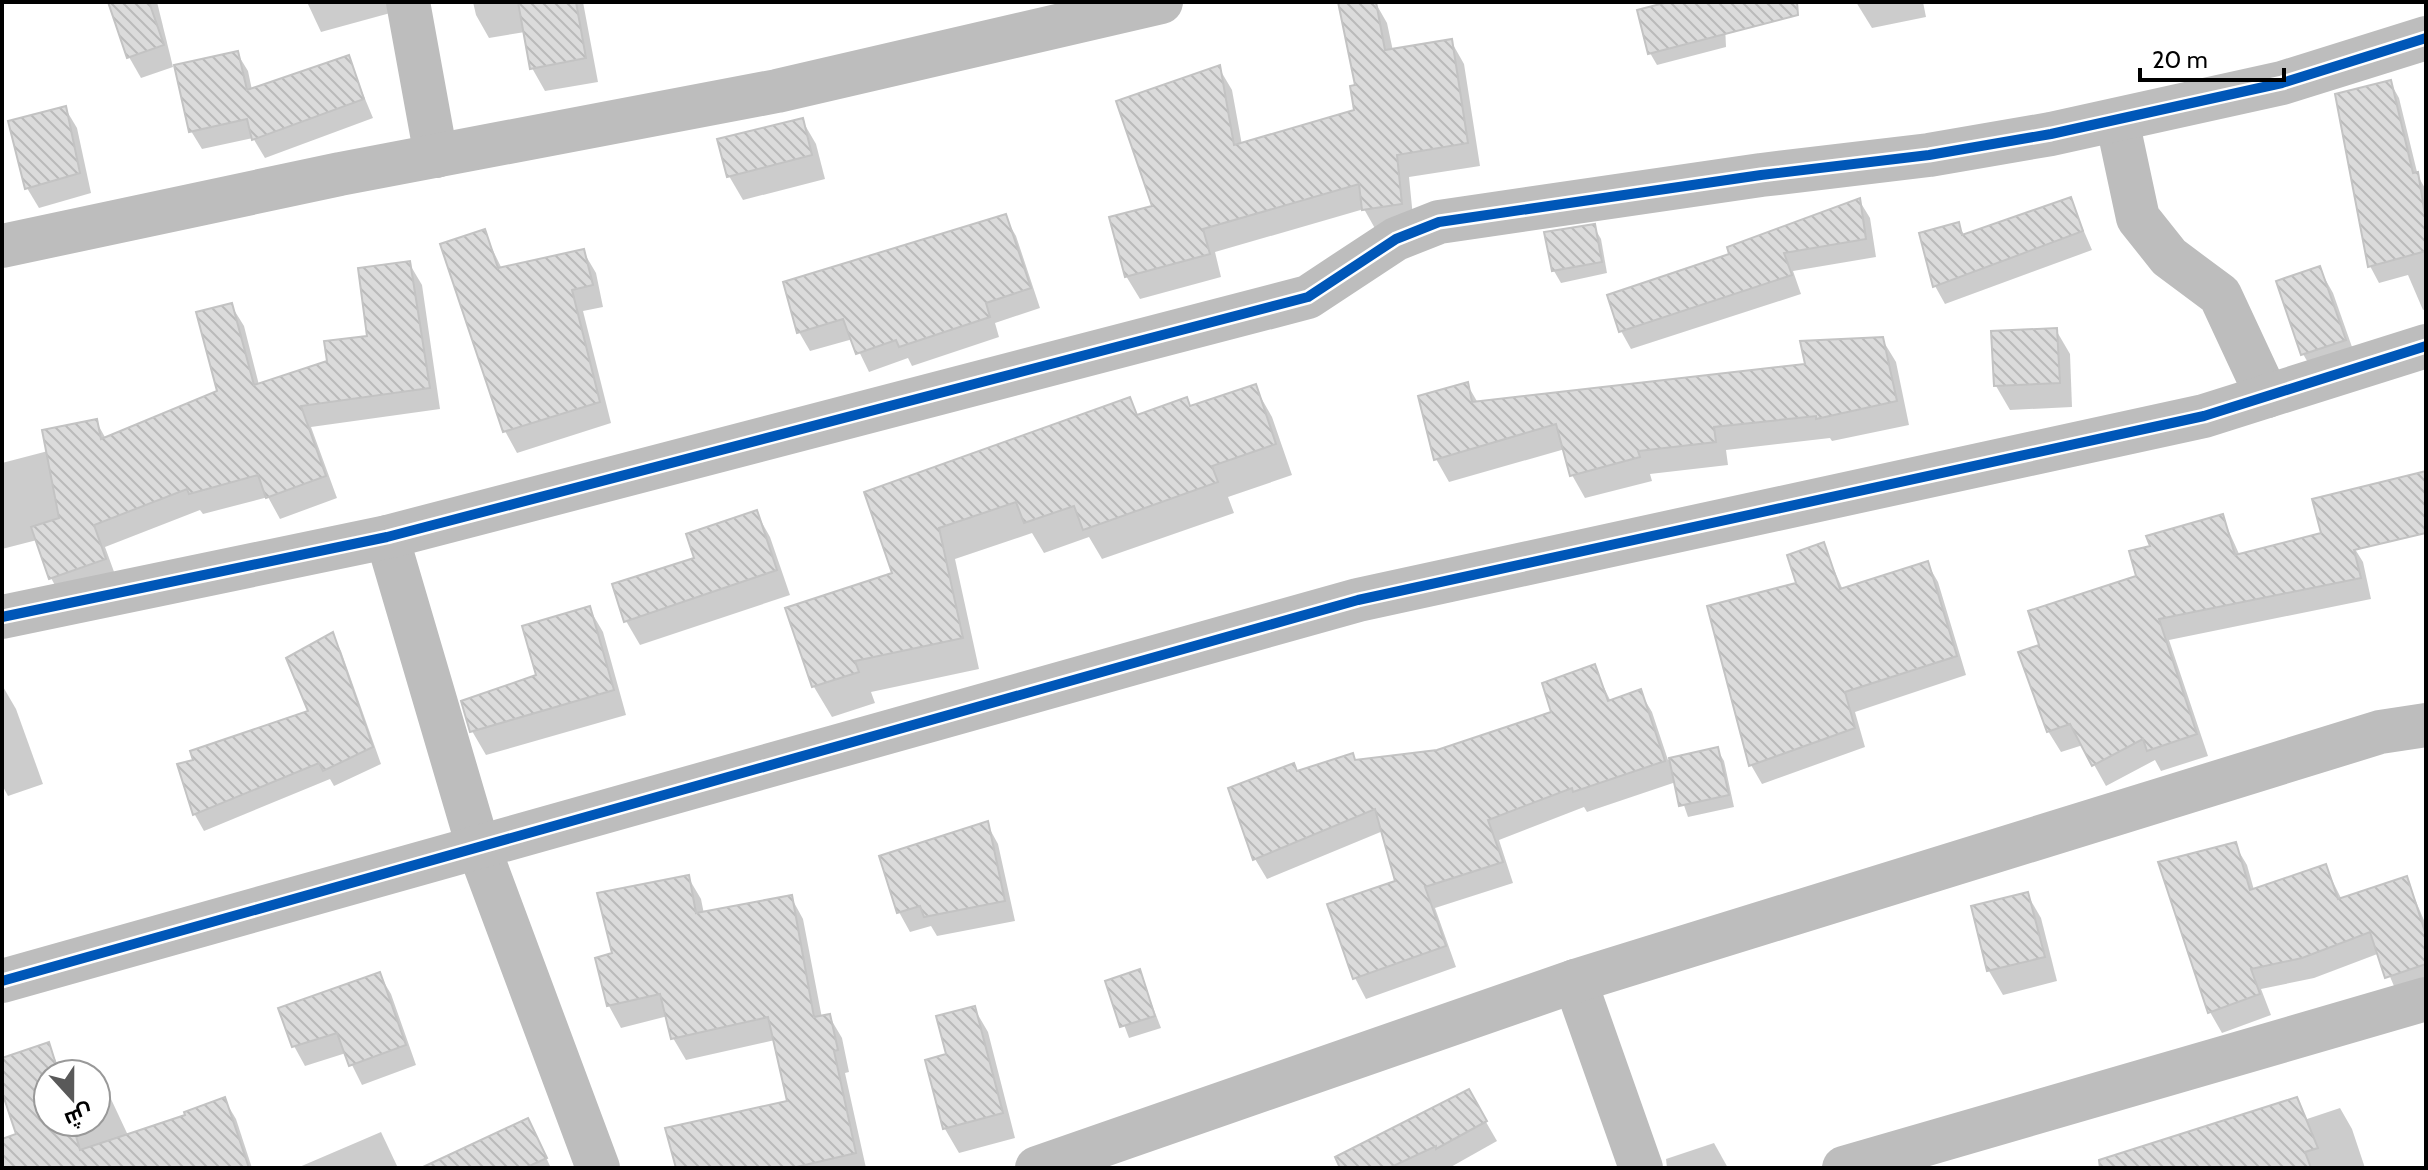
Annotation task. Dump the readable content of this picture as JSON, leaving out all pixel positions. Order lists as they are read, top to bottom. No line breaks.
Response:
{"scale_bar":"20 m","north":"bottom"}
